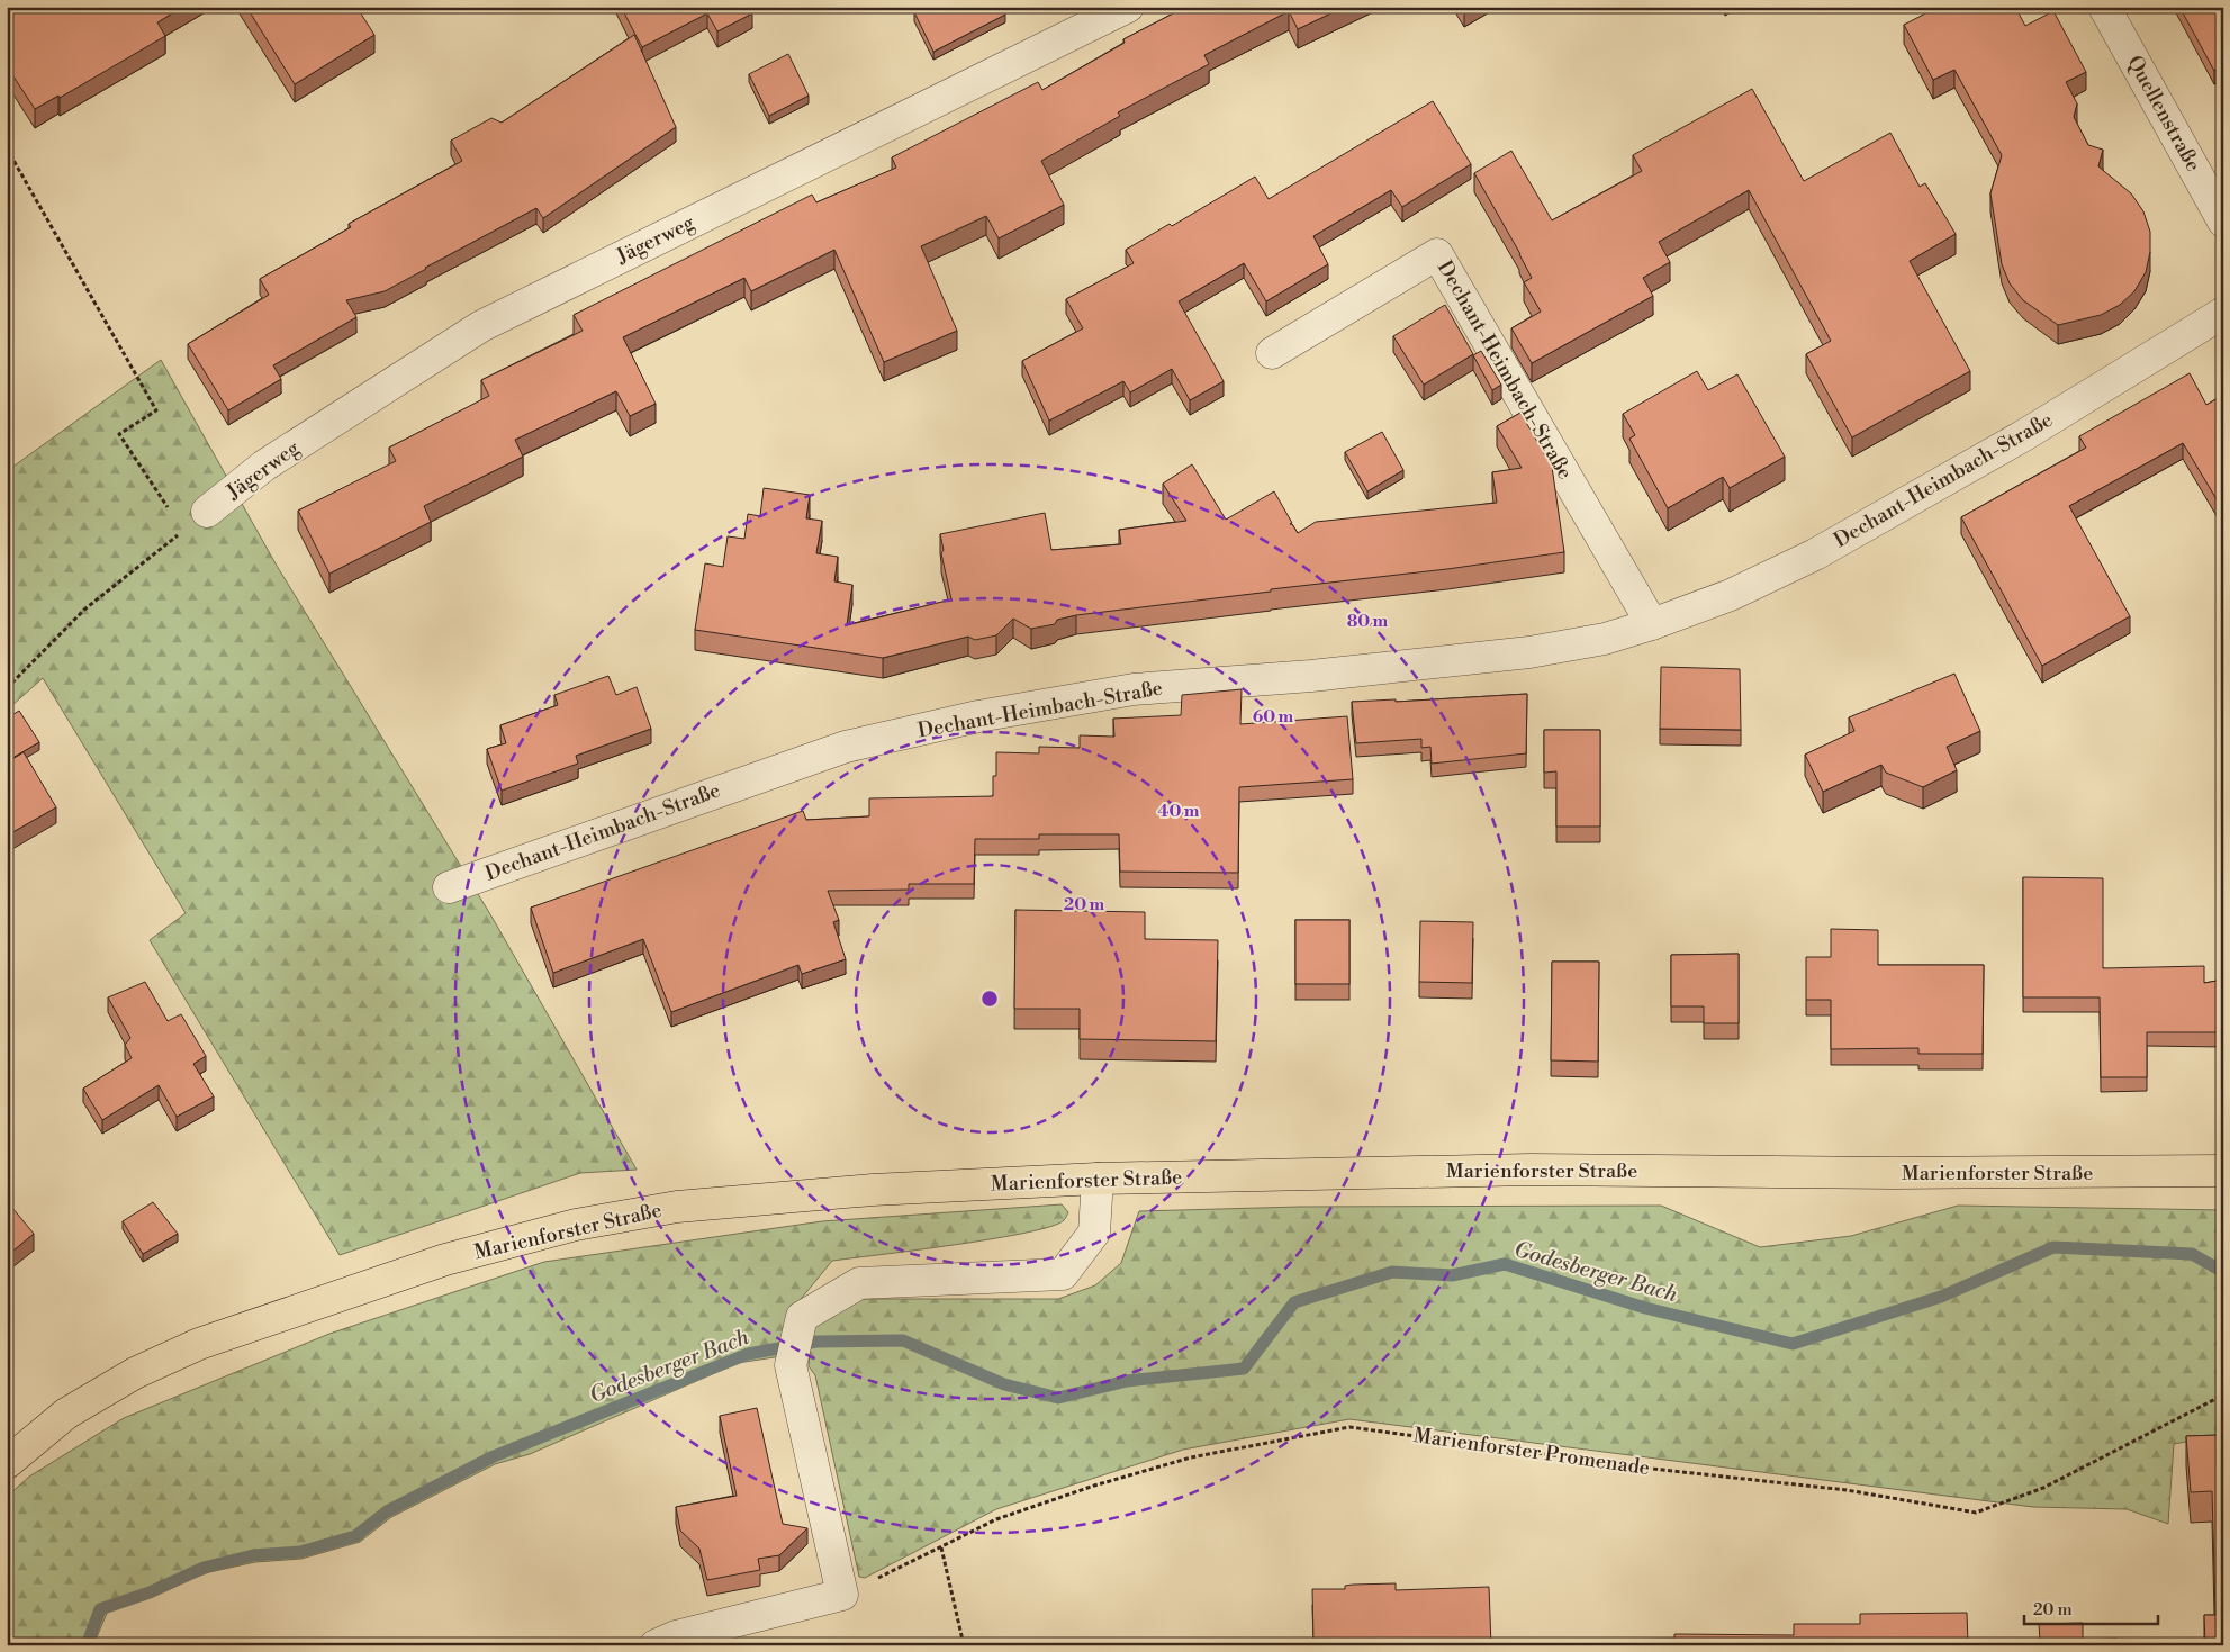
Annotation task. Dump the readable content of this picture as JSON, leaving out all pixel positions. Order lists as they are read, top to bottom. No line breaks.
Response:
{"streets":{"main road":["Marienforster Straße"],"street":["Quellenstraße","Jägerweg","Dechant-Heimbach-Straße"],"path":["Marienforster Promenade"]},"water":["Godesberger Bach"],"scale_bar":"20 m","rings":["80 m","60 m","40 m","20 m"]}
